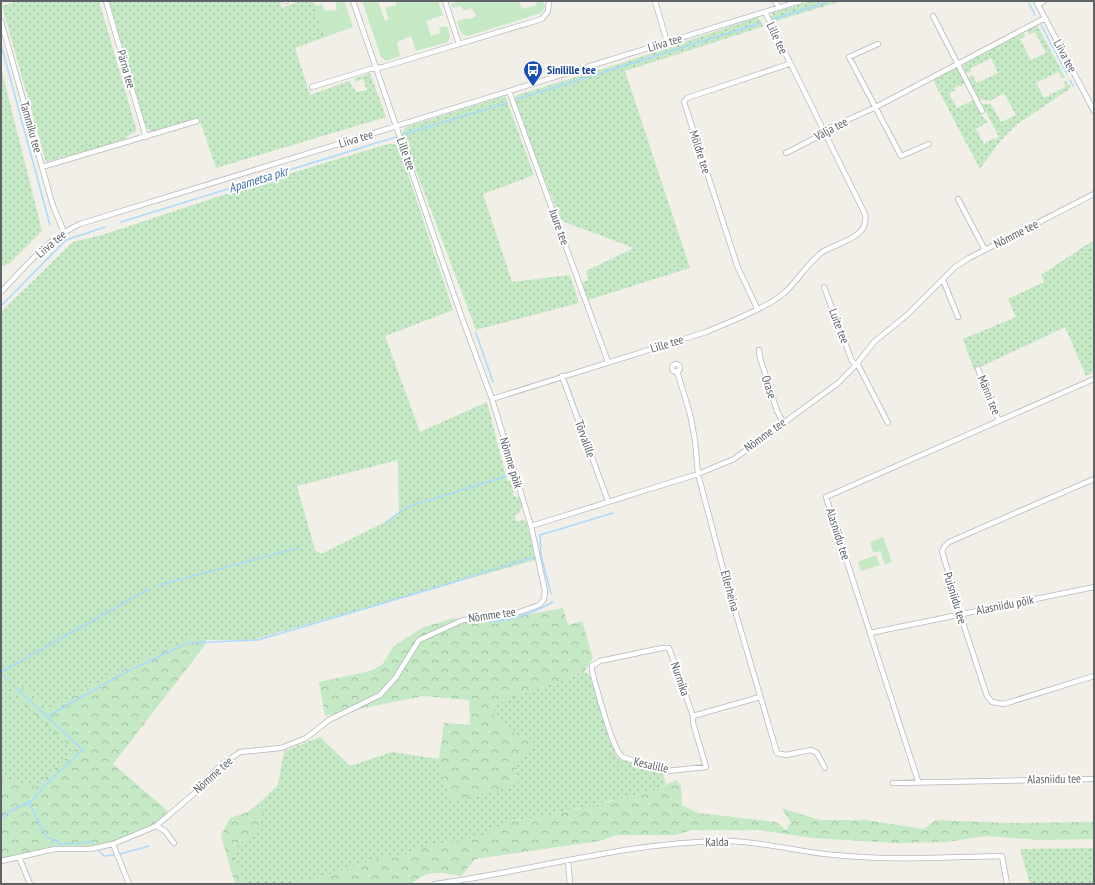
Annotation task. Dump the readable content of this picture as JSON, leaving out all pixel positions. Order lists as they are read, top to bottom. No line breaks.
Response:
{"streets":{"street":["Lille tee","Liiva tee","Pärna tee","Tammiku tee","Välja tee","Möldre tee","Juure tee","Nõmme tee","Luite tee","Orase","Männi tee","Tõrvalille","Nõmme põik","Alasniidu tee","Ellerheina","Puisniidu tee","Alasniidu põik","Nurmika","Kesalille","Kalda"]},"crossings":[["Lille tee","Liiva tee"],["Lille tee","Välja tee"],["Lille tee","Möldre tee"],["Lille tee","Juure tee"],["Lille tee","Tõrvalille"],["Lille tee","Nõmme põik"],["Liiva tee","Tammiku tee"],["Liiva tee","Välja tee"],["Liiva tee","Juure tee"],["Nõmme tee","Luite tee"],["Nõmme tee","Orase"],["Nõmme tee","Tõrvalille"],["Nõmme tee","Nõmme põik"],["Nõmme tee","Ellerheina"],["Männi tee","Alasniidu tee"],["Alasniidu tee","Alasniidu põik"],["Puisniidu tee","Alasniidu põik"],["Nurmika","Kesalille"]],"water":["Apametsa pkr"],"places":{"bus stop":["Sinilille tee"]}}
